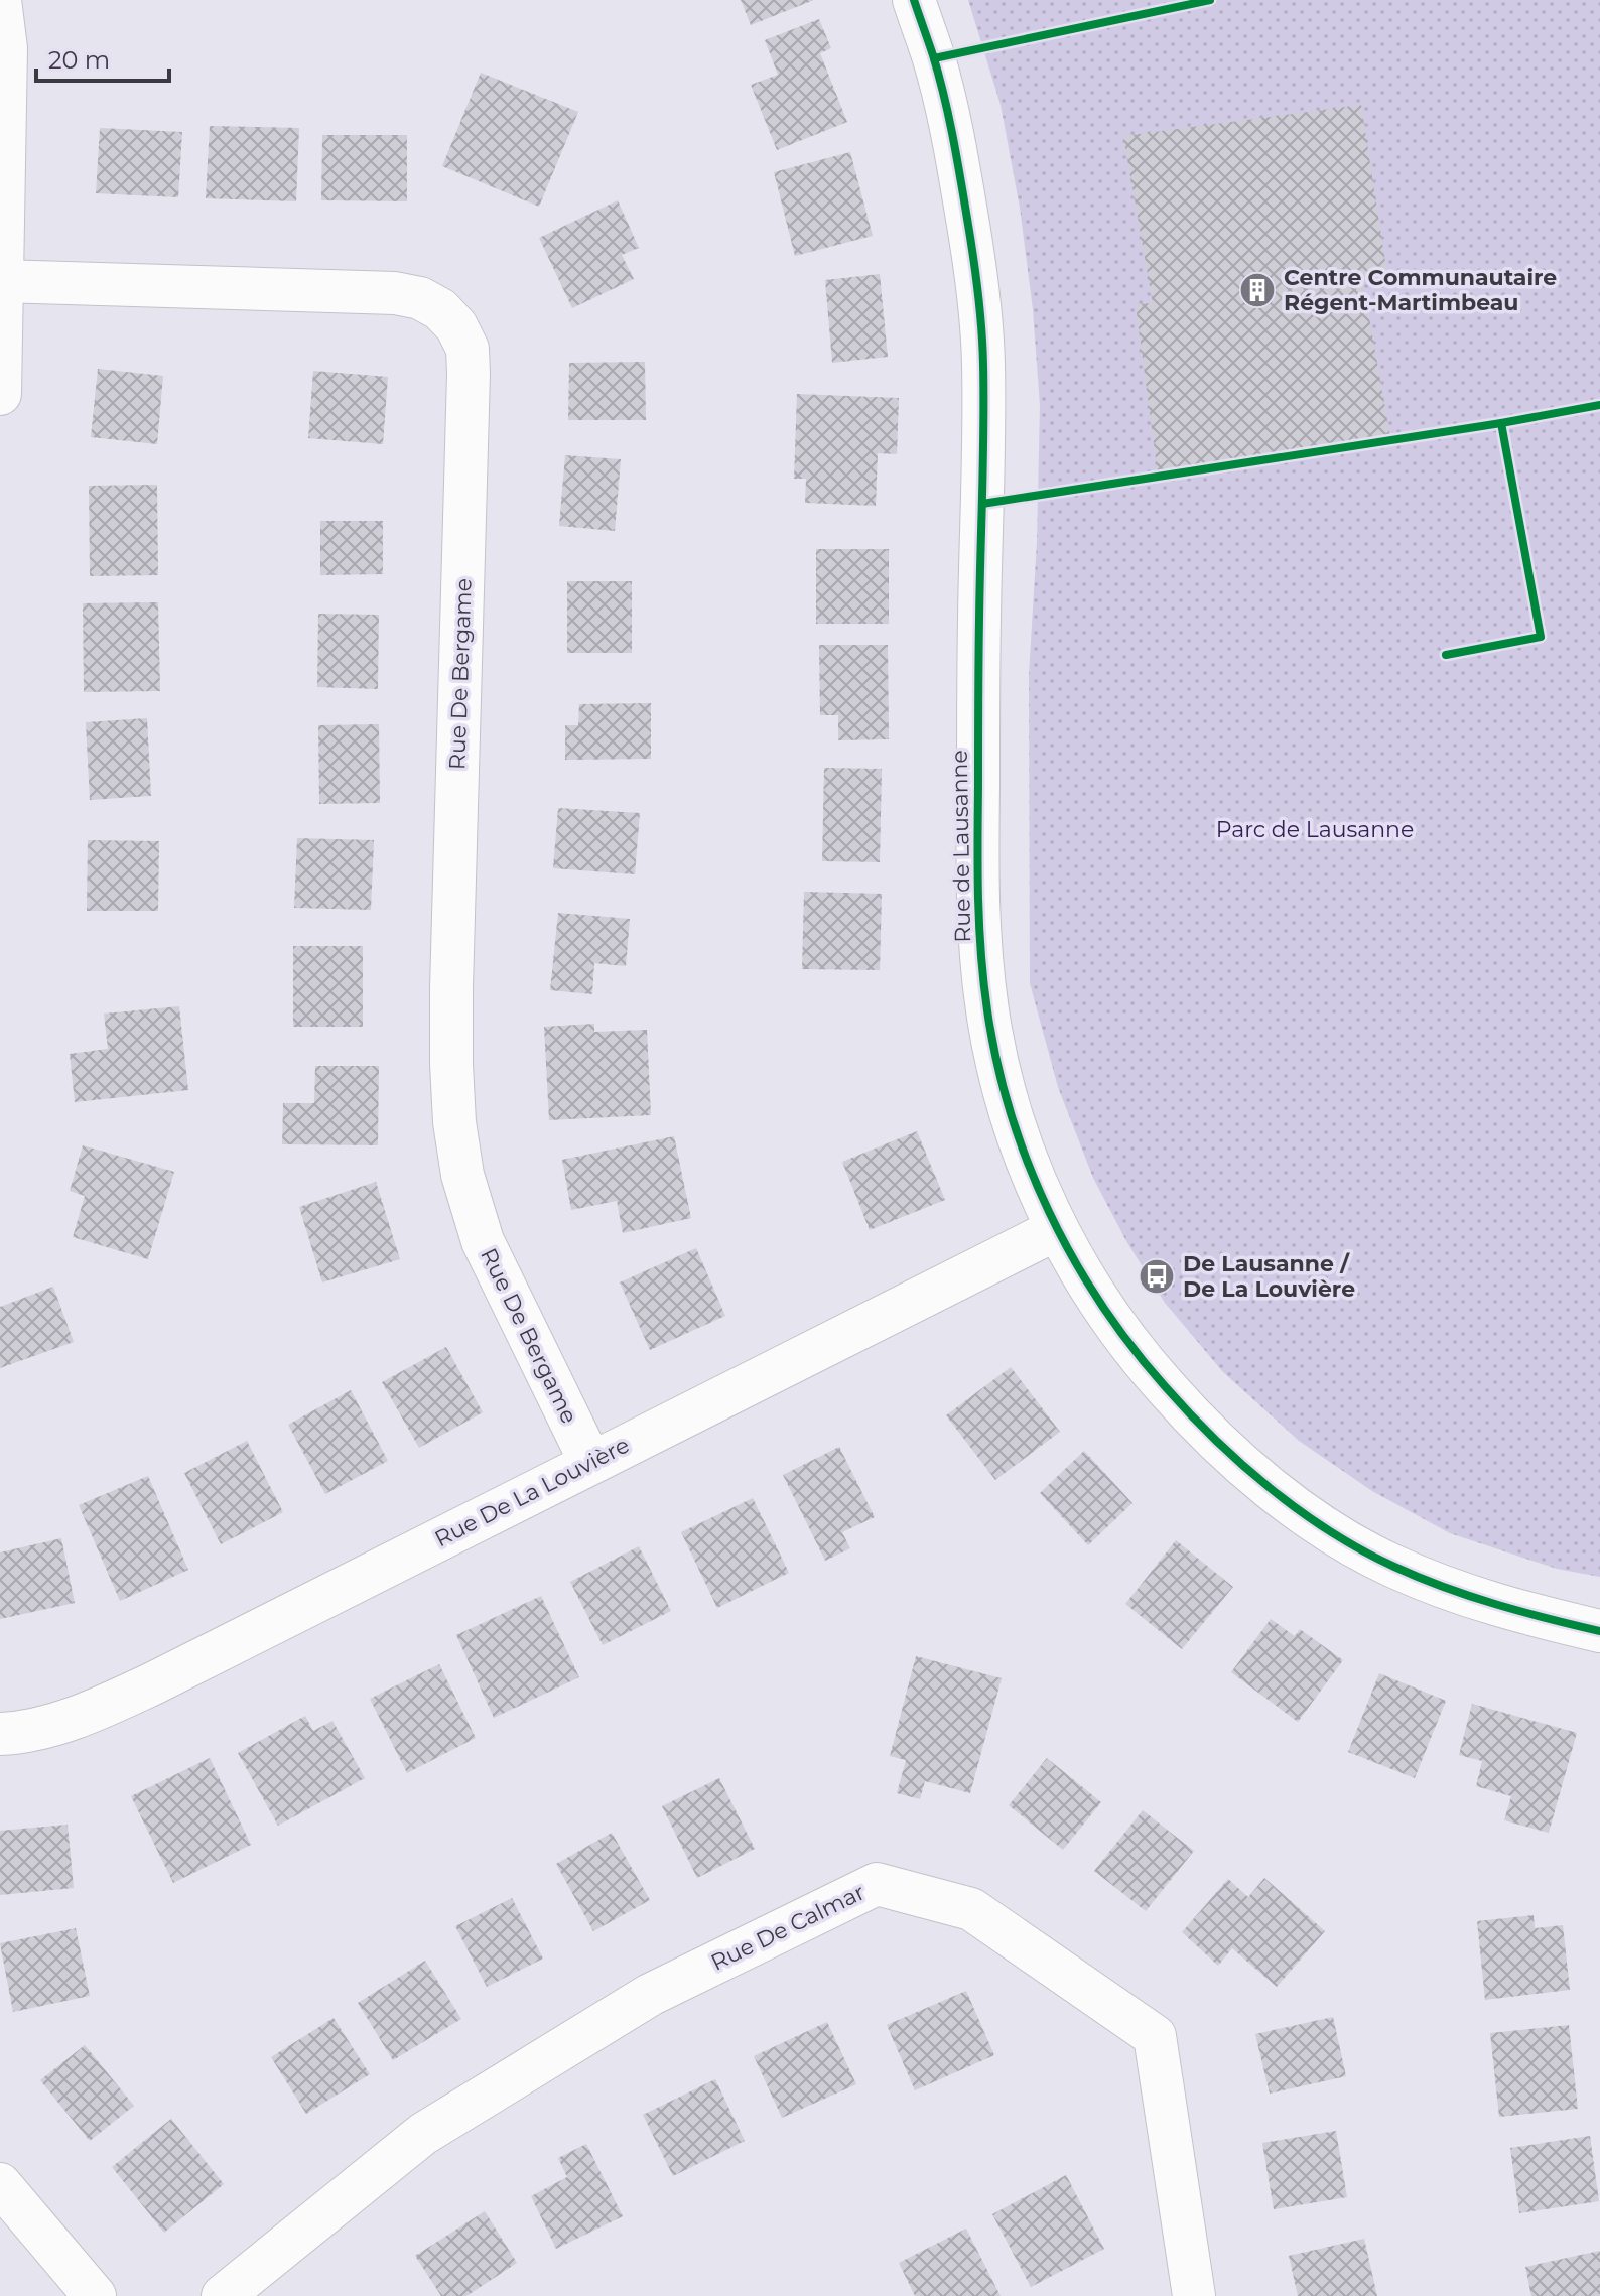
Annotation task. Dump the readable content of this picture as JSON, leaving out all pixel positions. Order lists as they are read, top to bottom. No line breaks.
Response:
{"streets":{"street":["Rue De Bergame","Rue de Lausanne","Rue De La Louvière","Rue De Calmar"]},"crossings":[["Rue De Bergame","Rue De La Louvière"],["Rue de Lausanne","Rue De La Louvière"]],"parks":["Parc de Lausanne"],"places":{"building":["Centre Communautaire Régent-Martimbeau"],"bus stop":["De Lausanne / De La Louvière"]},"scale_bar":"20 m"}
